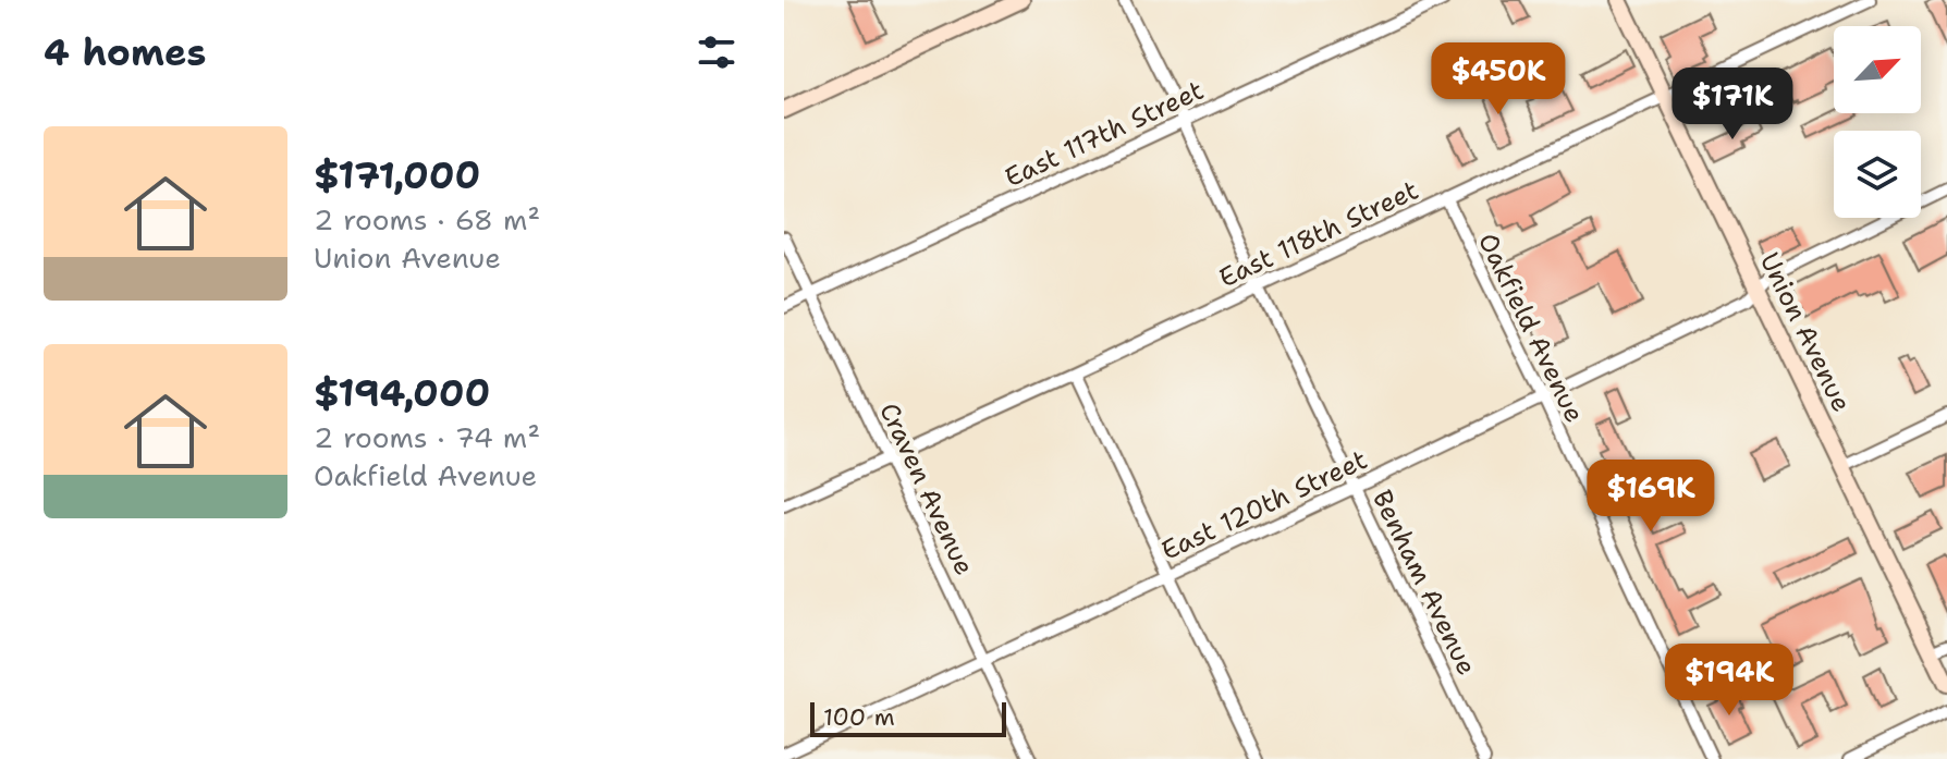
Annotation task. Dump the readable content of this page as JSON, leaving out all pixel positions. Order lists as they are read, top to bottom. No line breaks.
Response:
{"streets":{"main road":["Union Avenue"],"street":["East 117th Street","East 118th Street","Oakfield Avenue","Craven Avenue","East 120th Street","Benham Avenue"]},"crossings":[["East 117th Street","Craven Avenue"],["East 117th Street","Benham Avenue"],["East 118th Street","Oakfield Avenue"],["East 118th Street","Union Avenue"],["East 118th Street","Craven Avenue"],["East 118th Street","Benham Avenue"],["Oakfield Avenue","East 120th Street"],["Union Avenue","East 120th Street"],["Craven Avenue","East 120th Street"],["East 120th Street","Benham Avenue"]],"scale_bar":"100 m","north":"top right","page":{"heading":"4 homes","price":["$450K","$171K","$169K","$194K"],"list":[{"name":"$171,000","note":"2 rooms · 68 m² · Union Avenue"},{"name":"$194,000","note":"2 rooms · 74 m² · Oakfield Avenue"}],"scale":"100 m"}}
